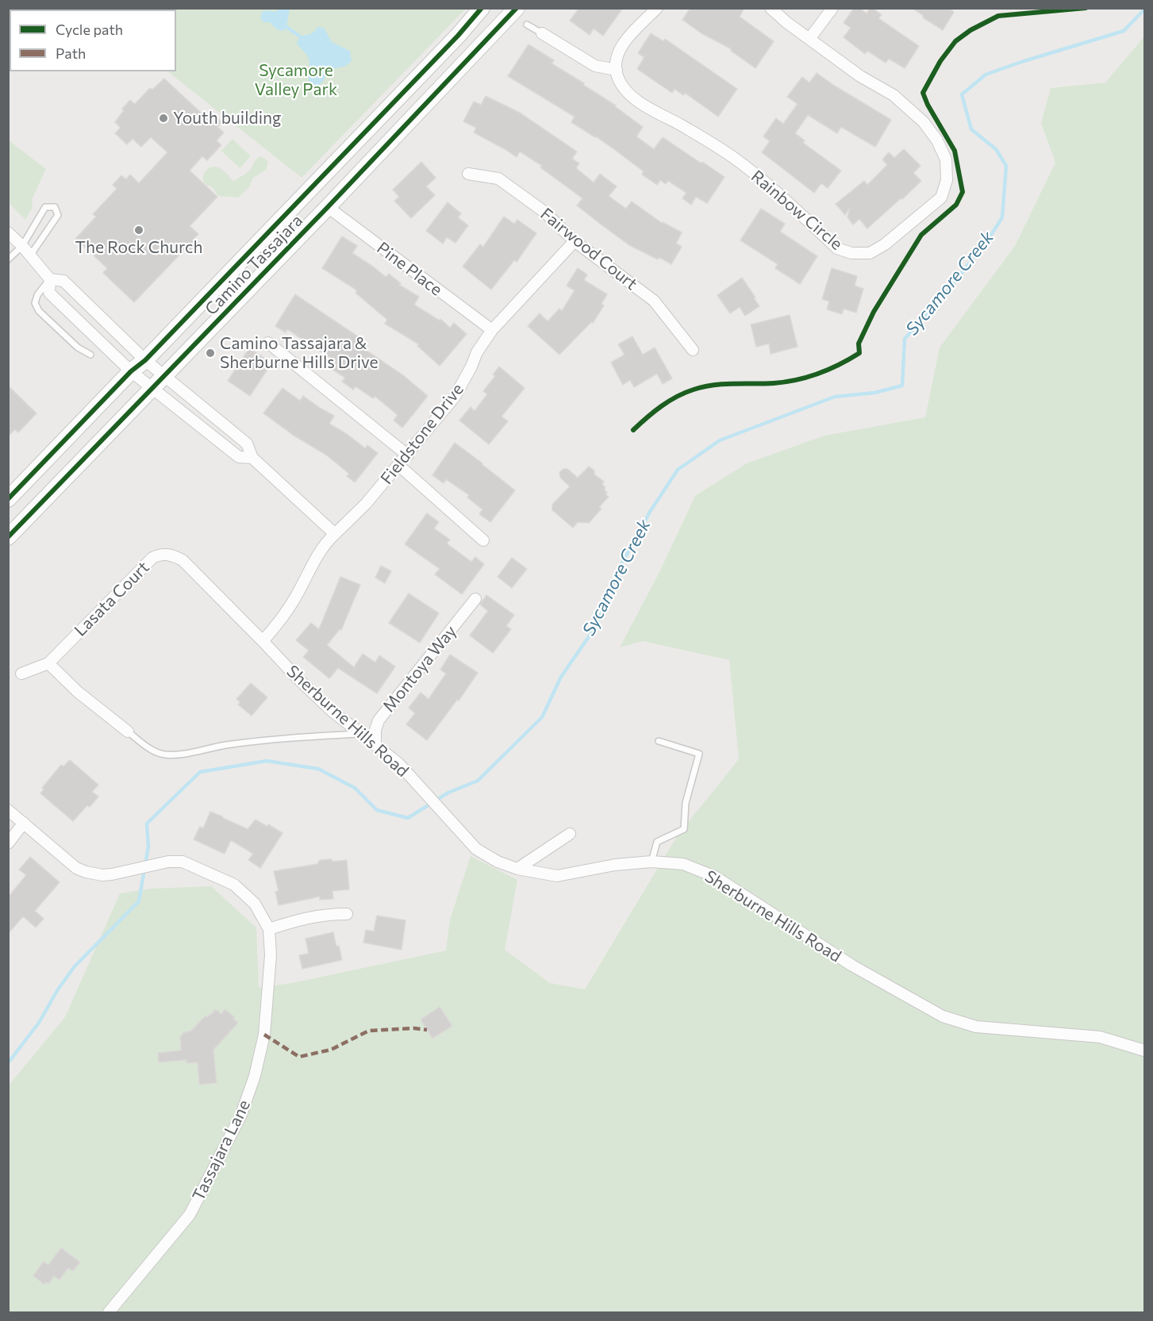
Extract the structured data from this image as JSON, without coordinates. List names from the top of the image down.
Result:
{
  "streets": {
    "main road": ["Camino Tassajara"],
    "street": [
      "Rainbow Circle",
      "Fairwood Court",
      "Pine Place",
      "Fieldstone Drive",
      "Lasata Court",
      "Montoya Way",
      "Sherburne Hills Road",
      "Tassajara Lane"
    ]
  },
  "crossings": [
    ["Fairwood Court", "Fieldstone Drive"],
    ["Camino Tassajara", "Pine Place"],
    ["Pine Place", "Fieldstone Drive"],
    ["Lasata Court", "Sherburne Hills Road"],
    ["Montoya Way", "Sherburne Hills Road"]
  ],
  "water": ["Sycamore Creek"],
  "parks": ["Sycamore Valley Park"],
  "places": ["Youth building", "The Rock Church", "Camino Tassajara & Sherburne Hills Drive"],
  "legend": ["Cycle path", "Path"]
}
